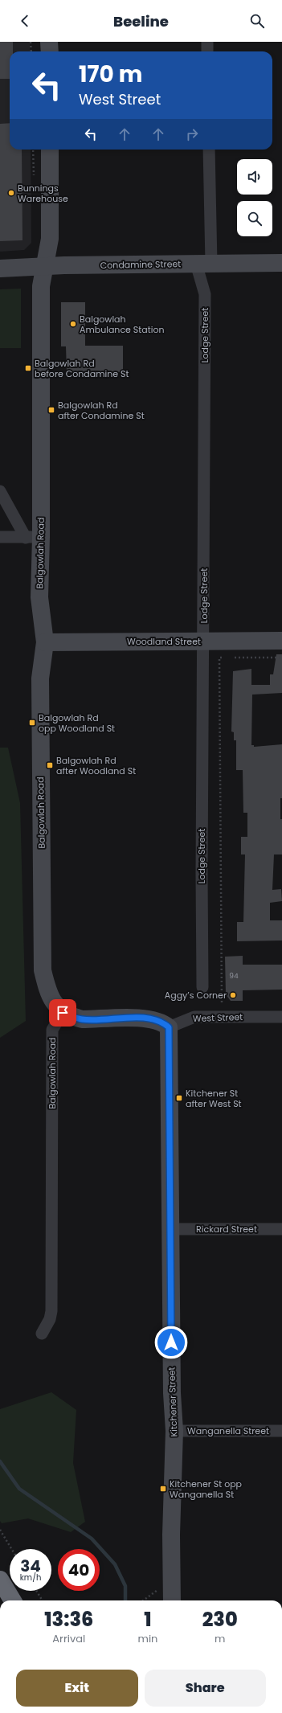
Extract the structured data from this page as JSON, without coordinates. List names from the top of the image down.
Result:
{
  "streets": {
    "street": [
      "Condamine Street",
      "Lodge Street",
      "Balgowlah Road",
      "Woodland Street",
      "West Street",
      "Rickard Street",
      "Kitchener Street",
      "Wanganella Street"
    ]
  },
  "crossings": [
    ["Condamine Street", "Lodge Street"],
    ["Condamine Street", "Balgowlah Road"],
    ["Lodge Street", "Woodland Street"],
    ["Balgowlah Road", "Woodland Street"],
    ["West Street", "Kitchener Street"],
    ["Rickard Street", "Kitchener Street"],
    ["Kitchener Street", "Wanganella Street"]
  ],
  "places": {
    "other": ["Bunnings Warehouse", "Balgowlah Ambulance Station", "Aggy’s Corner"],
    "transit": [
      "Balgowlah Rd before Condamine St",
      "Balgowlah Rd after Condamine St",
      "Balgowlah Rd opp Woodland St",
      "Balgowlah Rd after Woodland St",
      "Kitchener St after West St",
      "Kitchener St opp Wanganella St"
    ]
  },
  "house_numbers": ["94"],
  "page": {
    "header": "Beeline",
    "turn": ["170 m", "West Street"],
    "speed": "34 km/h",
    "limit": "40",
    "eta": [
      "13:36",
      "Arrival",
      "1",
      "min",
      "230",
      "m"
    ],
    "buttons": ["Exit", "Share"]
  }
}
